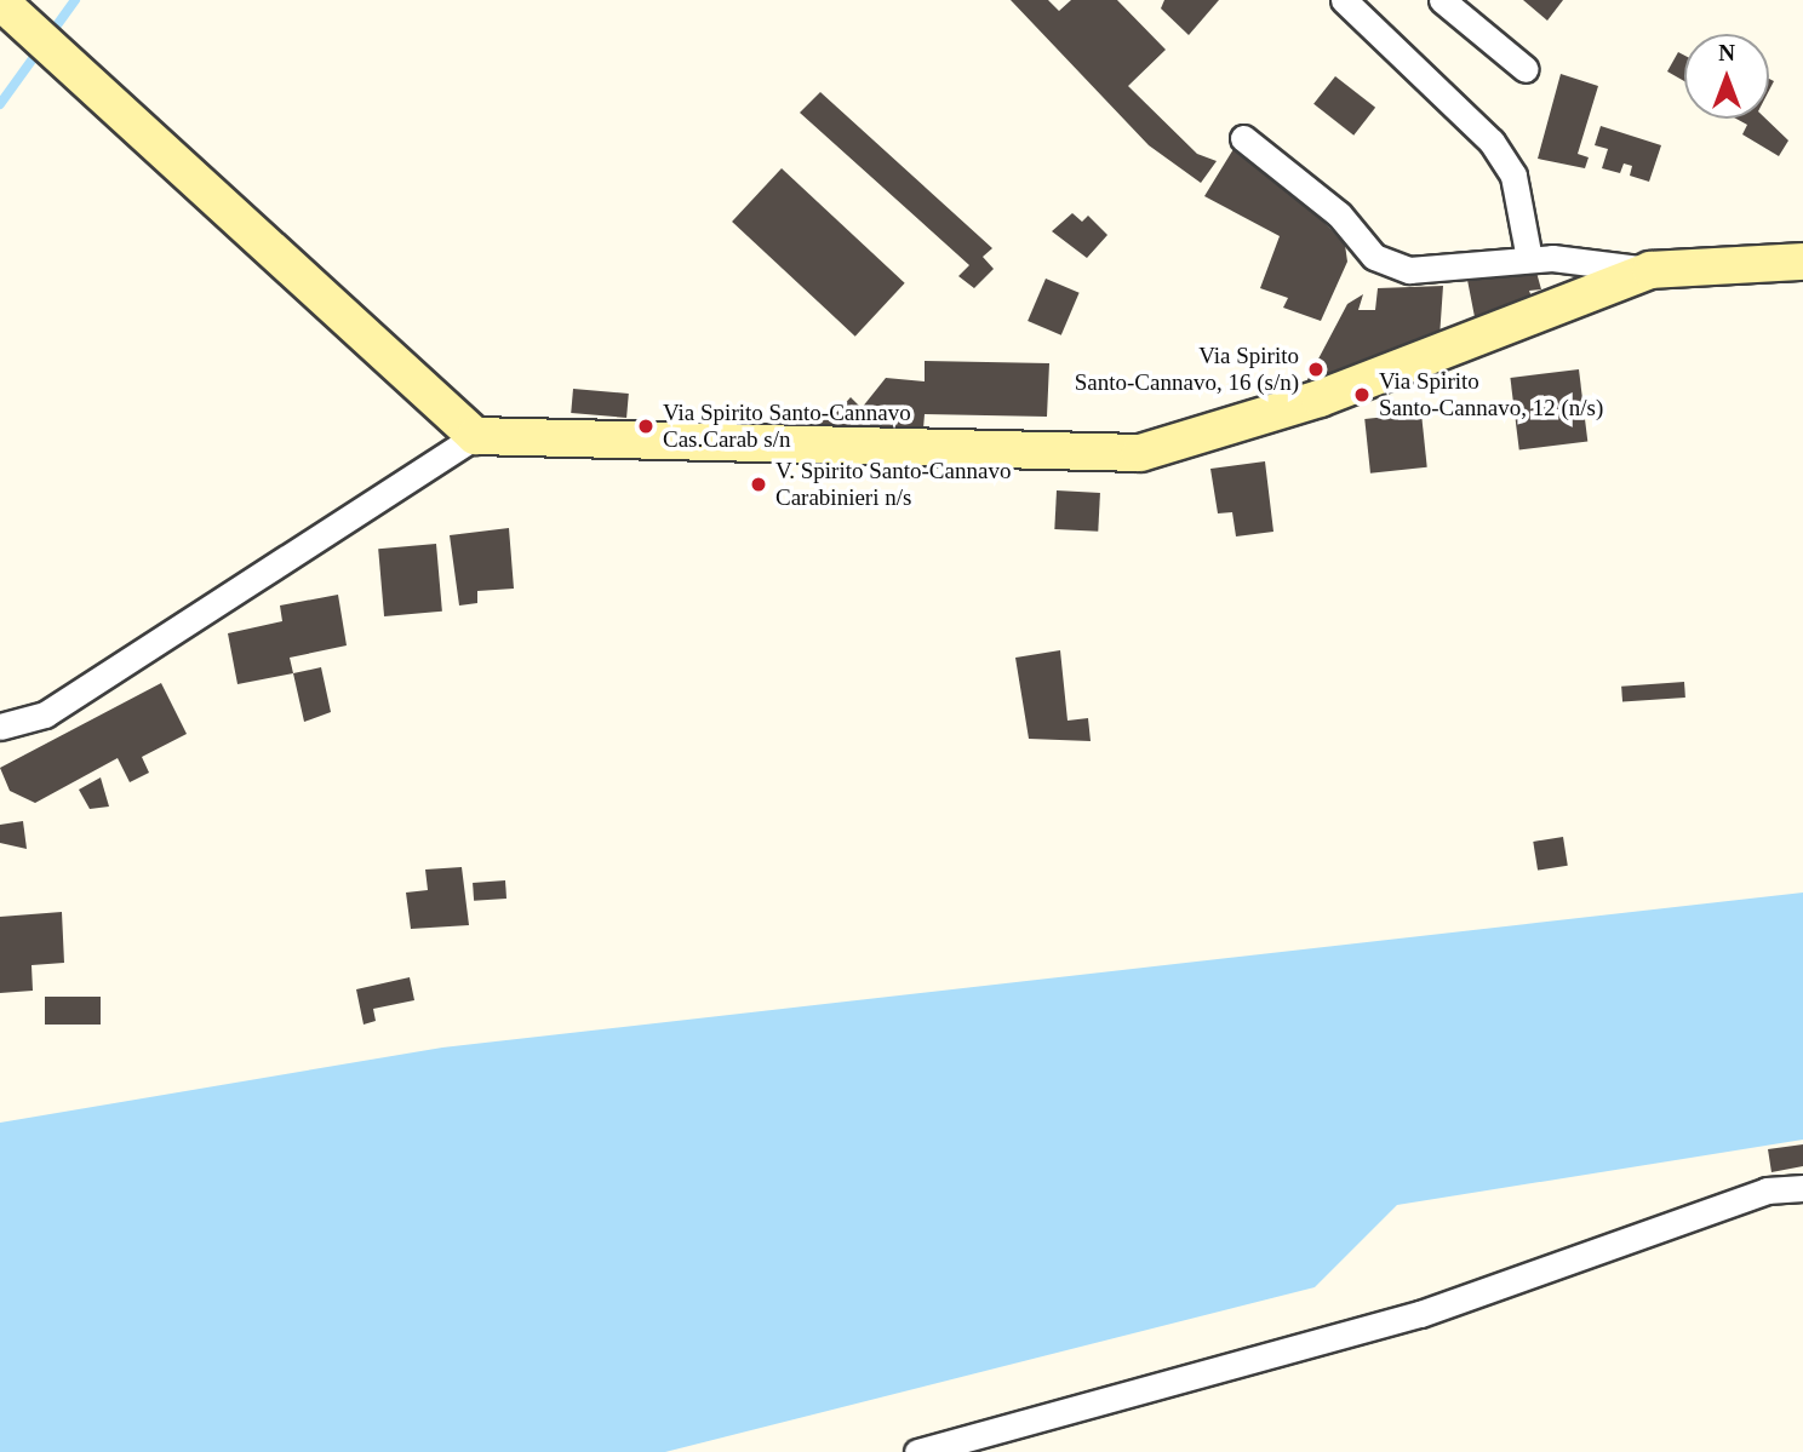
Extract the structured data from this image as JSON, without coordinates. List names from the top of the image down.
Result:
{
  "places": [
    "Via Spirito Santo-Cannavo, 16 (s/n)",
    "Via Spirito Santo-Cannavo, 12 (n/s)",
    "Via Spirito Santo-Cannavo Cas.Carab s/n",
    "V. Spirito Santo-Cannavo Carabinieri n/s"
  ],
  "north": "top"
}
